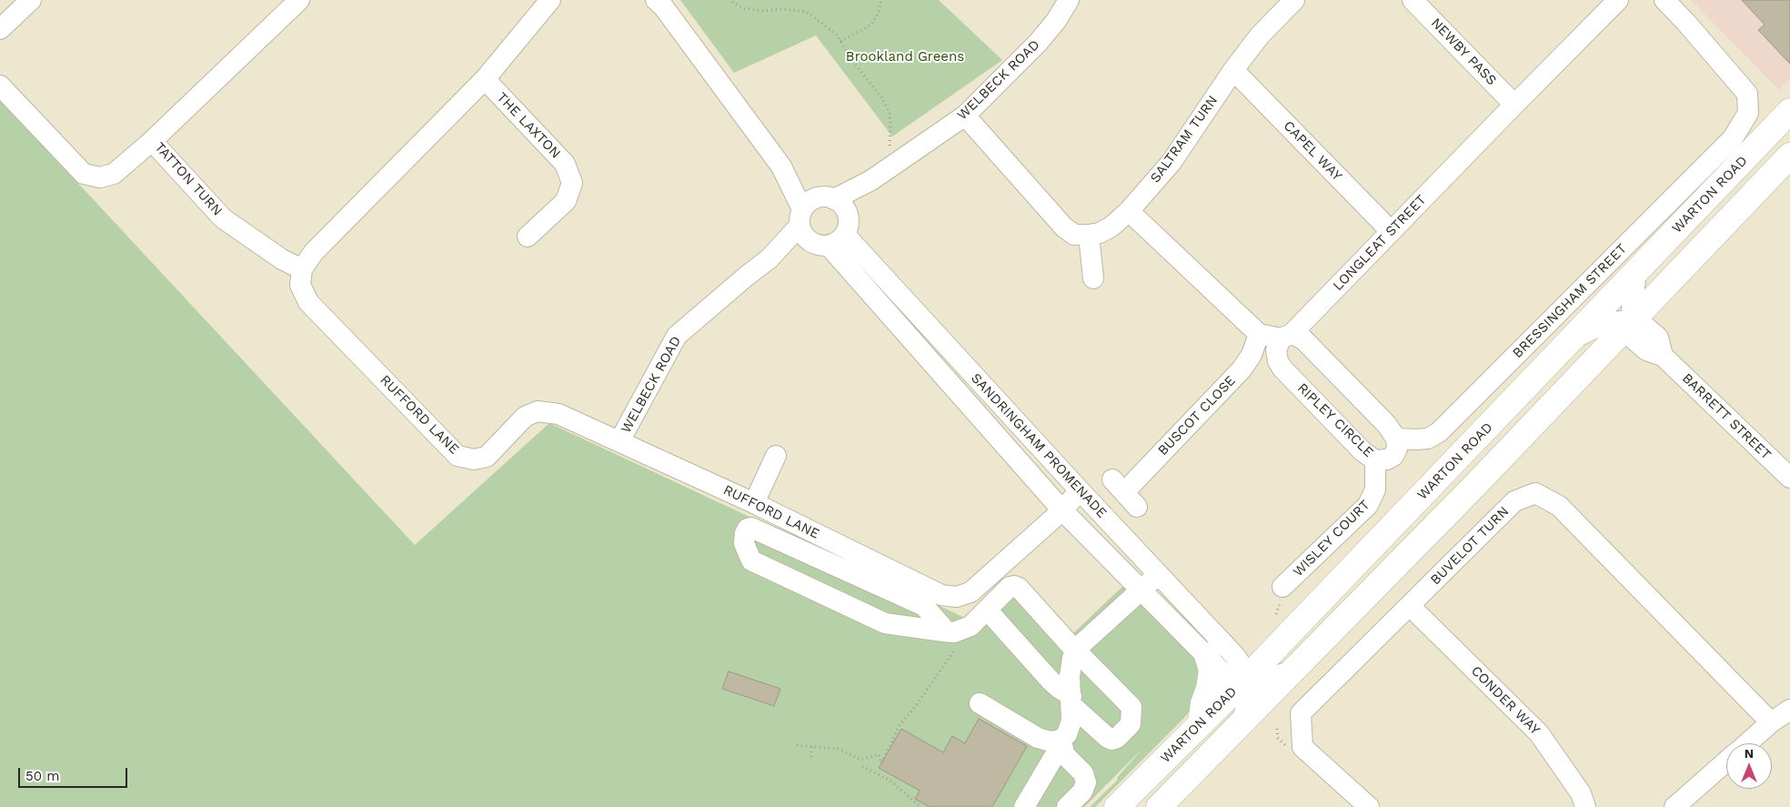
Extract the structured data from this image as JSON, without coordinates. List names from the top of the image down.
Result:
{
  "streets": {
    "main road": ["WARTON ROAD"],
    "street": [
      "NEWBY PASS",
      "WELBECK ROAD",
      "THE LAXTON",
      "SALTRAM TURN",
      "CAPEL WAY",
      "TATTON TURN",
      "LONGLEAT STREET",
      "BRESSINGHAM STREET",
      "RUFFORD LANE",
      "BUSCOT CLOSE",
      "BARRETT STREET",
      "RIPLEY CIRCLE",
      "SANDRINGHAM PROMENADE",
      "WISLEY COURT",
      "BUVELOT TURN",
      "CONDER WAY"
    ]
  },
  "crossings": [
    ["NEWBY PASS", "LONGLEAT STREET"],
    ["WELBECK ROAD", "RUFFORD LANE"],
    ["SALTRAM TURN", "CAPEL WAY"],
    ["CAPEL WAY", "LONGLEAT STREET"],
    ["TATTON TURN", "RUFFORD LANE"],
    ["WARTON ROAD", "BARRETT STREET"],
    ["WARTON ROAD", "SANDRINGHAM PROMENADE"],
    ["LONGLEAT STREET", "RIPLEY CIRCLE"],
    ["BRESSINGHAM STREET", "RIPLEY CIRCLE"],
    ["RUFFORD LANE", "SANDRINGHAM PROMENADE"],
    ["RIPLEY CIRCLE", "WISLEY COURT"],
    ["BUVELOT TURN", "CONDER WAY"]
  ],
  "parks": ["Brookland Greens"],
  "scale_bar": "50 m",
  "north": "top"
}
